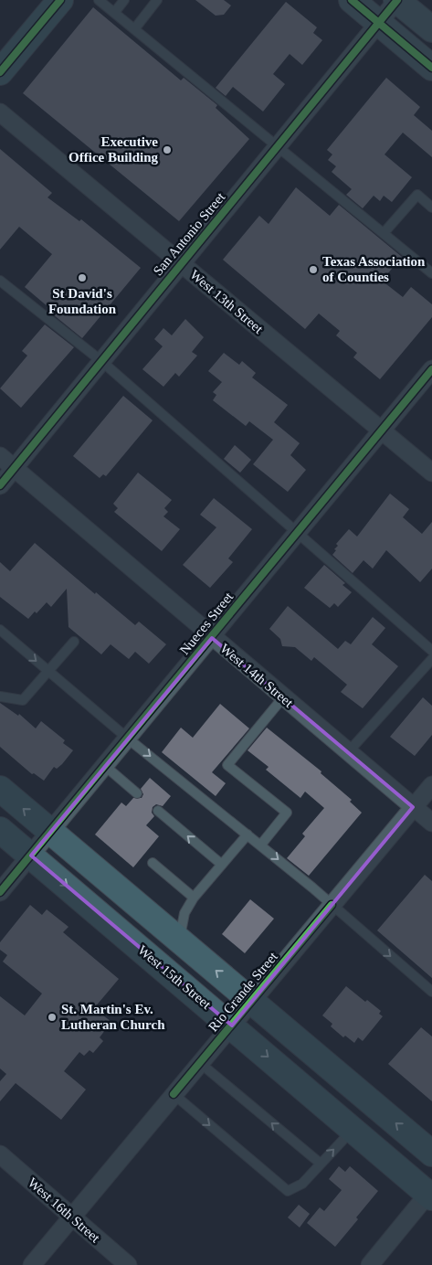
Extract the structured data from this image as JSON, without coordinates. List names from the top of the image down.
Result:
{
  "streets": {
    "main road": ["West 15th Street"],
    "street": [
      "San Antonio Street",
      "West 13th Street",
      "Nueces Street",
      "West 14th Street",
      "Rio Grande Street",
      "West 16th Street"
    ]
  },
  "crossings": [
    ["San Antonio Street", "West 13th Street"],
    ["San Antonio Street", "West 14th Street"],
    ["West 13th Street", "Nueces Street"],
    ["Nueces Street", "West 14th Street"],
    ["Nueces Street", "West 15th Street"],
    ["West 14th Street", "Rio Grande Street"],
    ["West 15th Street", "Rio Grande Street"],
    ["Rio Grande Street", "West 16th Street"]
  ],
  "places": [
    "Executive Office Building",
    "Texas Association of Counties",
    "St David's Foundation",
    "St. Martin's Ev. Lutheran Church"
  ]
}
